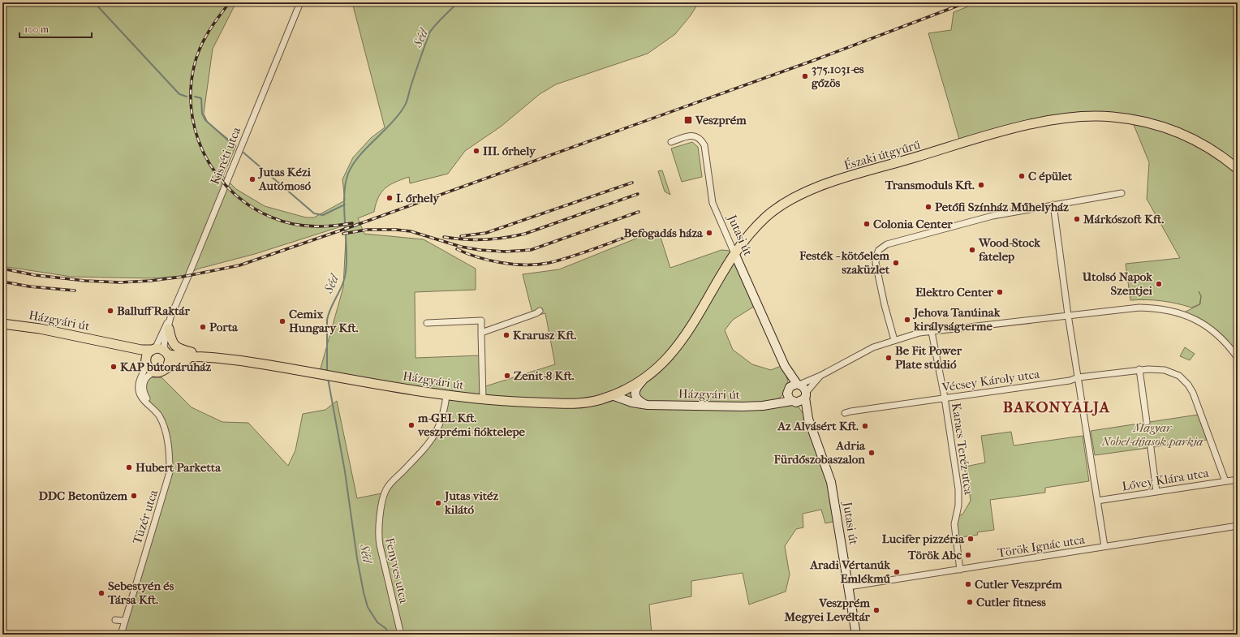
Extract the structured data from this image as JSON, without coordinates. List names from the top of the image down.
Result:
{
  "streets": {
    "main road": ["Északi útgyűrű", "Házgyári út"],
    "street": [
      "Kisréti utca",
      "Jutasi út",
      "Vécsey Károly utca",
      "Karacs Teréz utca",
      "Lővey Klára utca",
      "Tüzér utca",
      "Török Ignác utca",
      "Fenyves utca"
    ]
  },
  "crossings": [
    ["Északi útgyűrű", "Jutasi út"],
    ["Északi útgyűrű", "Házgyári út"],
    ["Kisréti utca", "Házgyári út"],
    ["Kisréti utca", "Tüzér utca"],
    ["Jutasi út", "Házgyári út"],
    ["Jutasi út", "Török Ignác utca"],
    ["Házgyári út", "Tüzér utca"],
    ["Házgyári út", "Fenyves utca"],
    ["Vécsey Károly utca", "Karacs Teréz utca"],
    ["Vécsey Károly utca", "Lővey Klára utca"],
    ["Karacs Teréz utca", "Török Ignác utca"]
  ],
  "districts": ["BAKONYALJA"],
  "water": ["Séd"],
  "parks": ["Magyar Nobel-díjasok parkja"],
  "places": {
    "other": [
      "375.1031-es gőzös",
      "III. őrhely",
      "C épület",
      "Jutas Kézi Autómosó",
      "Transmoduls Kft.",
      "I. őrhely",
      "Petőfi Színház Műhelyház",
      "Márkószoft Kft.",
      "Colonia Center",
      "Befogadás háza",
      "Wood-Stock fatelep",
      "Festék - kötőelem szaküzlet",
      "Utolsó Napok Szentjei",
      "Elektro Center",
      "Balluff Raktár",
      "Jehova Tanúinak királyságterme",
      "Cemix Hungary Kft.",
      "Porta",
      "Krarusz Kft.",
      "Be Fit Power Plate stúdió",
      "KAP bútoráruház",
      "Zenit-8 Kft.",
      "m-GEL Kft. veszprémi fióktelepe",
      "Az Alvásért Kft.",
      "Adria Fürdőszobaszalon",
      "Hubert Parketta",
      "DDC Betonüzem",
      "Jutas vitéz kilátó",
      "Lucifer pizzéria",
      "Török Abc",
      "Aradi Vértanúk Emlékmű",
      "Cutler Veszprém",
      "Sebestyén és Társa Kft.",
      "Cutler fitness",
      "Veszprém Megyei Levéltár"
    ],
    "transit": ["Veszprém"]
  },
  "scale_bar": "100 m"
}
